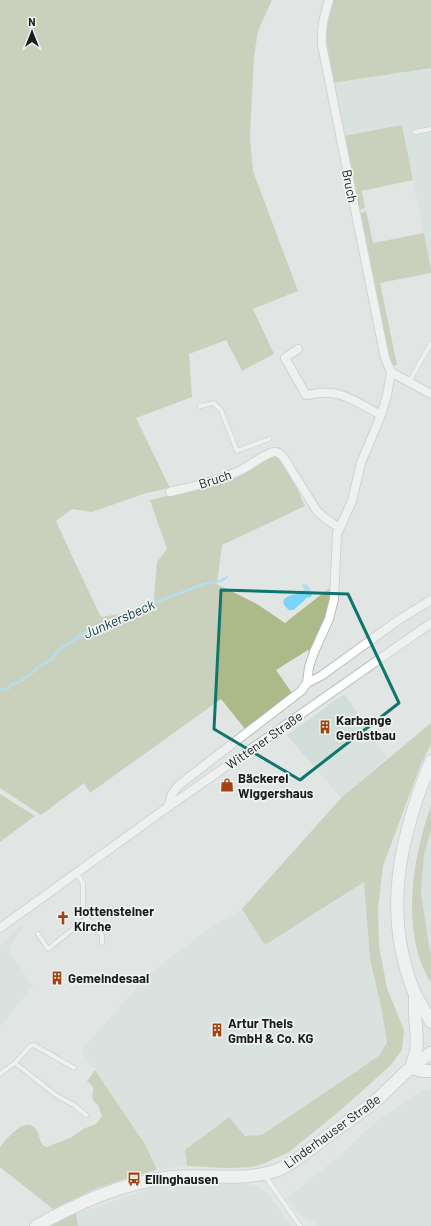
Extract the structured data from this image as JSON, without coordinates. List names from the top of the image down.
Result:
{
  "streets": {
    "main road": ["Linderhauser Straße"],
    "street": ["Bruch", "Wittener Straße"]
  },
  "water": ["Junkersbeck"],
  "places": {
    "building": ["Karbange Gerüstbau", "Gemeindesaal", "Artur Theis GmbH & Co. KG"],
    "shop": ["Bäckerei Wiggershaus"],
    "church": ["Hottensteiner Kirche"],
    "bus stop": ["Ellinghausen"]
  },
  "north": "top"
}
